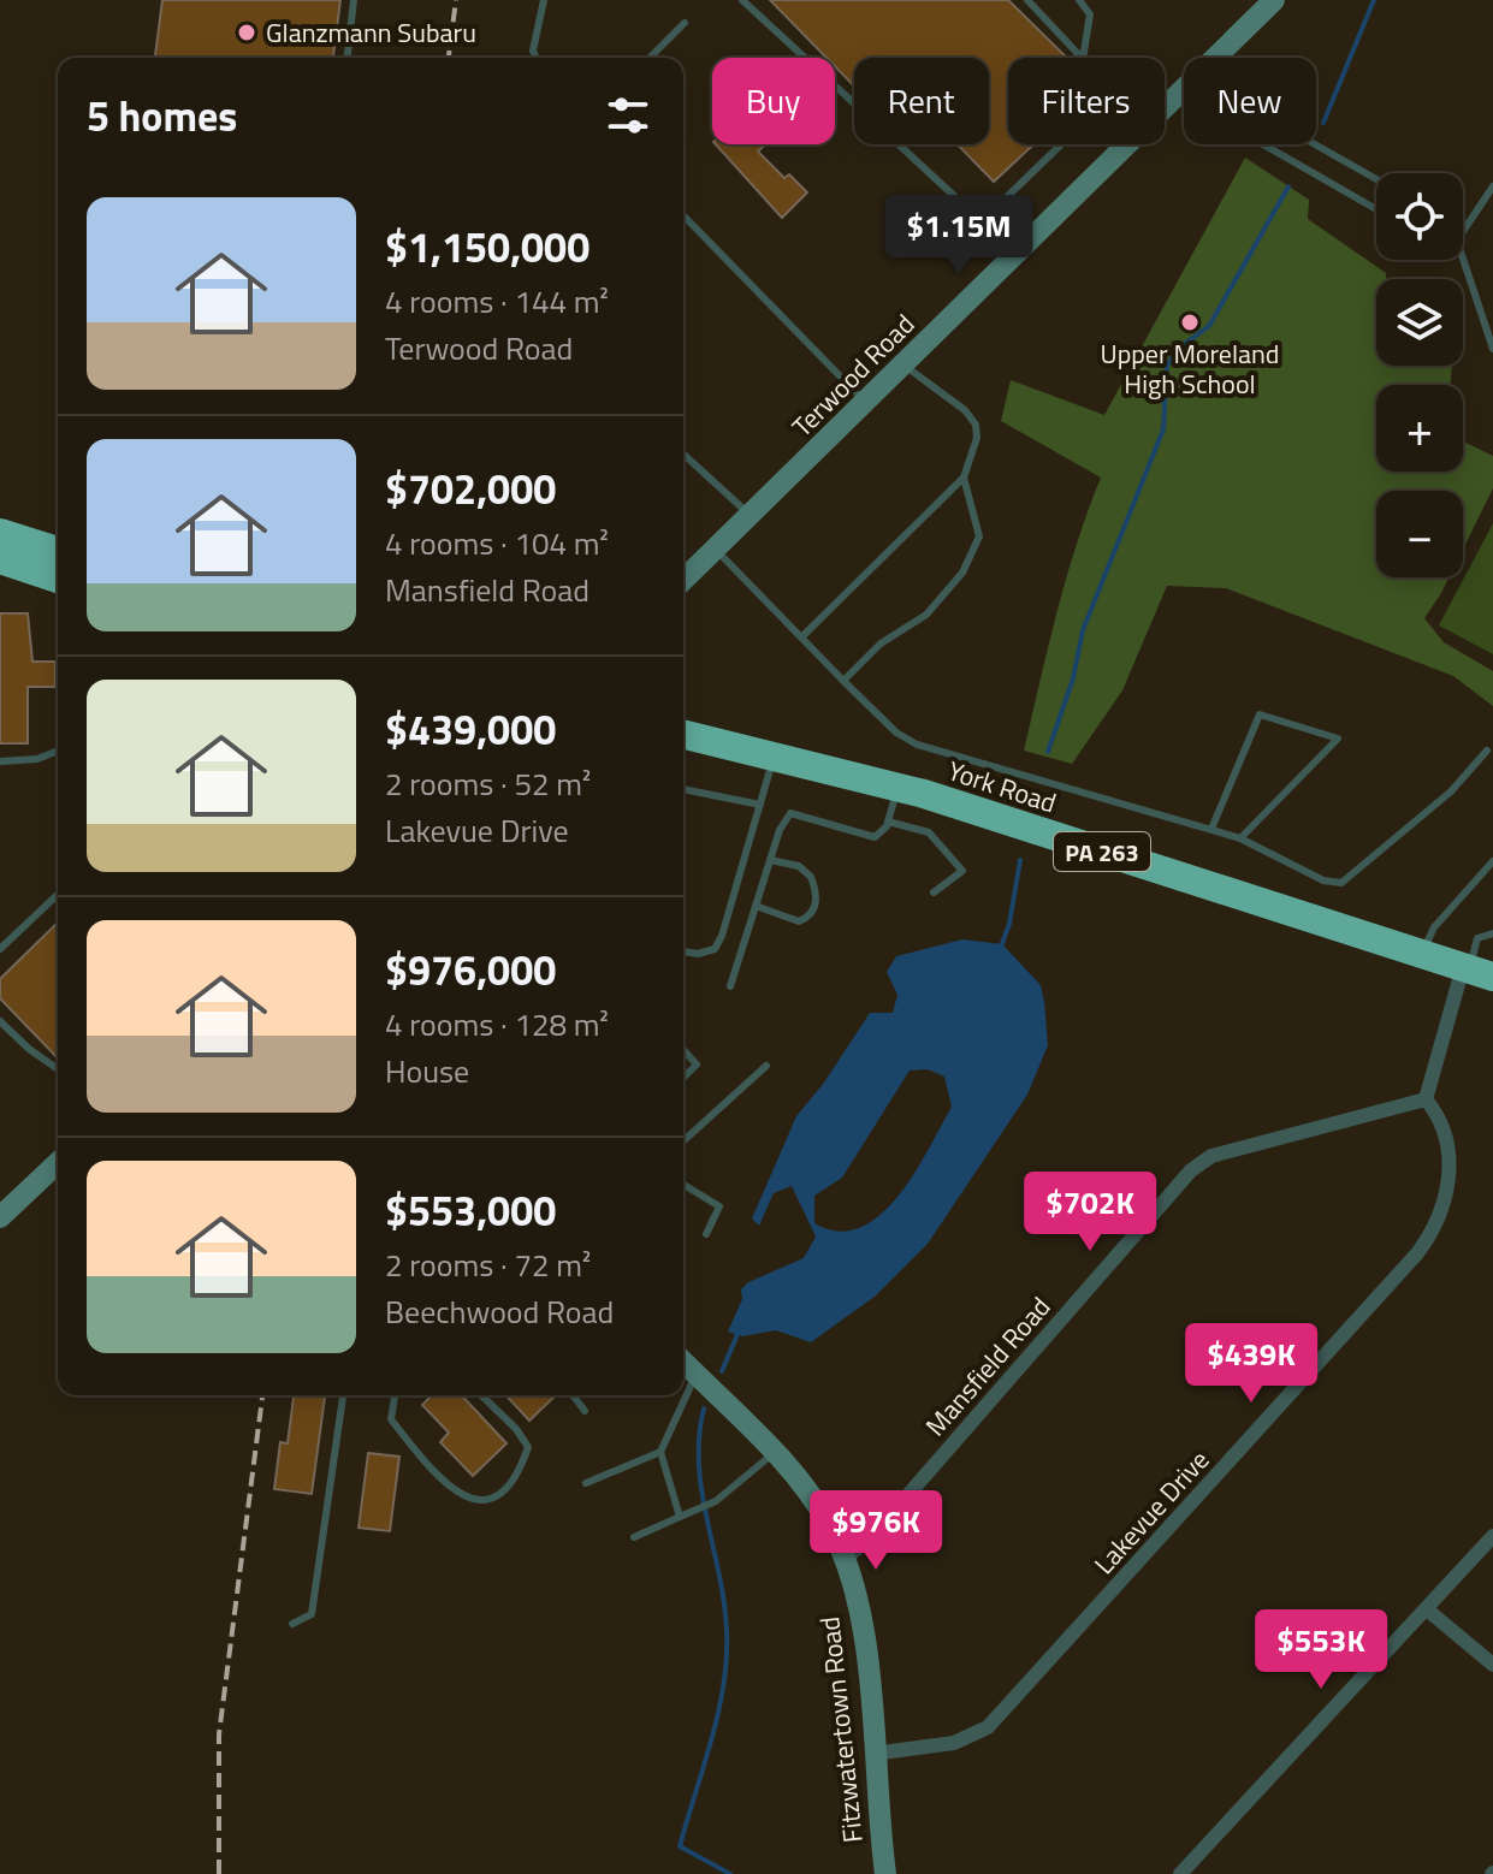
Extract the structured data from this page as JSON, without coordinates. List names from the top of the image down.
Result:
{
  "streets": {
    "highway": ["York Road", "PA 263"],
    "street": [
      "Terwood Road",
      "Mansfield Road",
      "Lakevue Drive",
      "Fitzwatertown Road"
    ]
  },
  "crossings": [
    ["Mansfield Road", "Lakevue Drive"],
    ["Mansfield Road", "Fitzwatertown Road"],
    ["Lakevue Drive", "Fitzwatertown Road"]
  ],
  "places": ["Glanzmann Subaru", "Upper Moreland High School"],
  "page": {
    "chip": [
      "Buy",
      "Rent",
      "Filters",
      "New"
    ],
    "heading": "5 homes",
    "map_buttons": ["+", "−"],
    "list": [
      {
        "name": "$1,150,000",
        "note": "4 rooms · 144 m² · Terwood Road"
      },
      {
        "name": "$702,000",
        "note": "4 rooms · 104 m² · Mansfield Road"
      },
      {
        "name": "$439,000",
        "note": "2 rooms · 52 m² · Lakevue Drive"
      },
      {
        "name": "$976,000",
        "note": "4 rooms · 128 m² · House"
      },
      {
        "name": "$553,000",
        "note": "2 rooms · 72 m² · Beechwood Road"
      }
    ],
    "price": [
      "$1.15M",
      "$702K",
      "$439K",
      "$976K",
      "$553K"
    ]
  }
}
